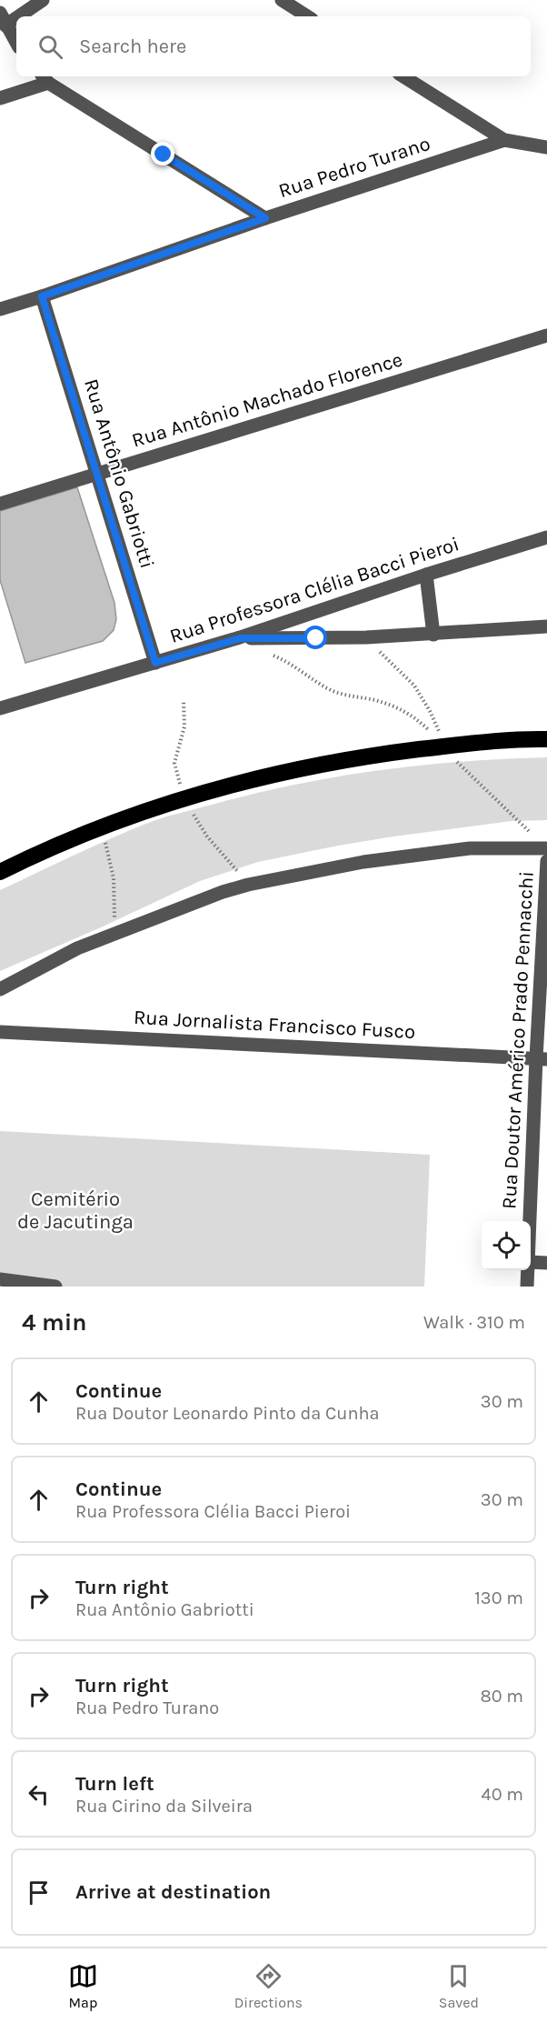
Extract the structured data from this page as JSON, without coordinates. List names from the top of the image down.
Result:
{
  "streets": {
    "street": [
      "Rua Pedro Turano",
      "Rua Antônio Machado Florence",
      "Rua Antônio Gabriotti",
      "Rua Professora Clélia Bacci Pieroi",
      "Rua Jornalista Francisco Fusco",
      "Rua Doutor Américo Prado Pennacchi"
    ]
  },
  "crossings": [
    ["Rua Pedro Turano", "Rua Antônio Gabriotti"],
    ["Rua Antônio Machado Florence", "Rua Antônio Gabriotti"],
    ["Rua Antônio Gabriotti", "Rua Professora Clélia Bacci Pieroi"],
    ["Rua Jornalista Francisco Fusco", "Rua Doutor Américo Prado Pennacchi"]
  ],
  "parks": ["Cemitério de Jacutinga"],
  "page": {
    "search": "Search here",
    "heading": ["4 min", "Walk · 310 m"],
    "list": [
      ["Continue", "Rua Doutor Leonardo Pinto da Cunha", "30 m"],
      ["Continue", "Rua Professora Clélia Bacci Pieroi", "30 m"],
      ["Turn right", "Rua Antônio Gabriotti", "130 m"],
      ["Turn right", "Rua Pedro Turano", "80 m"],
      ["Turn left", "Rua Cirino da Silveira", "40 m"],
      "Arrive at destination"
    ],
    "nav": ["Map", "Directions", "Saved"]
  }
}
